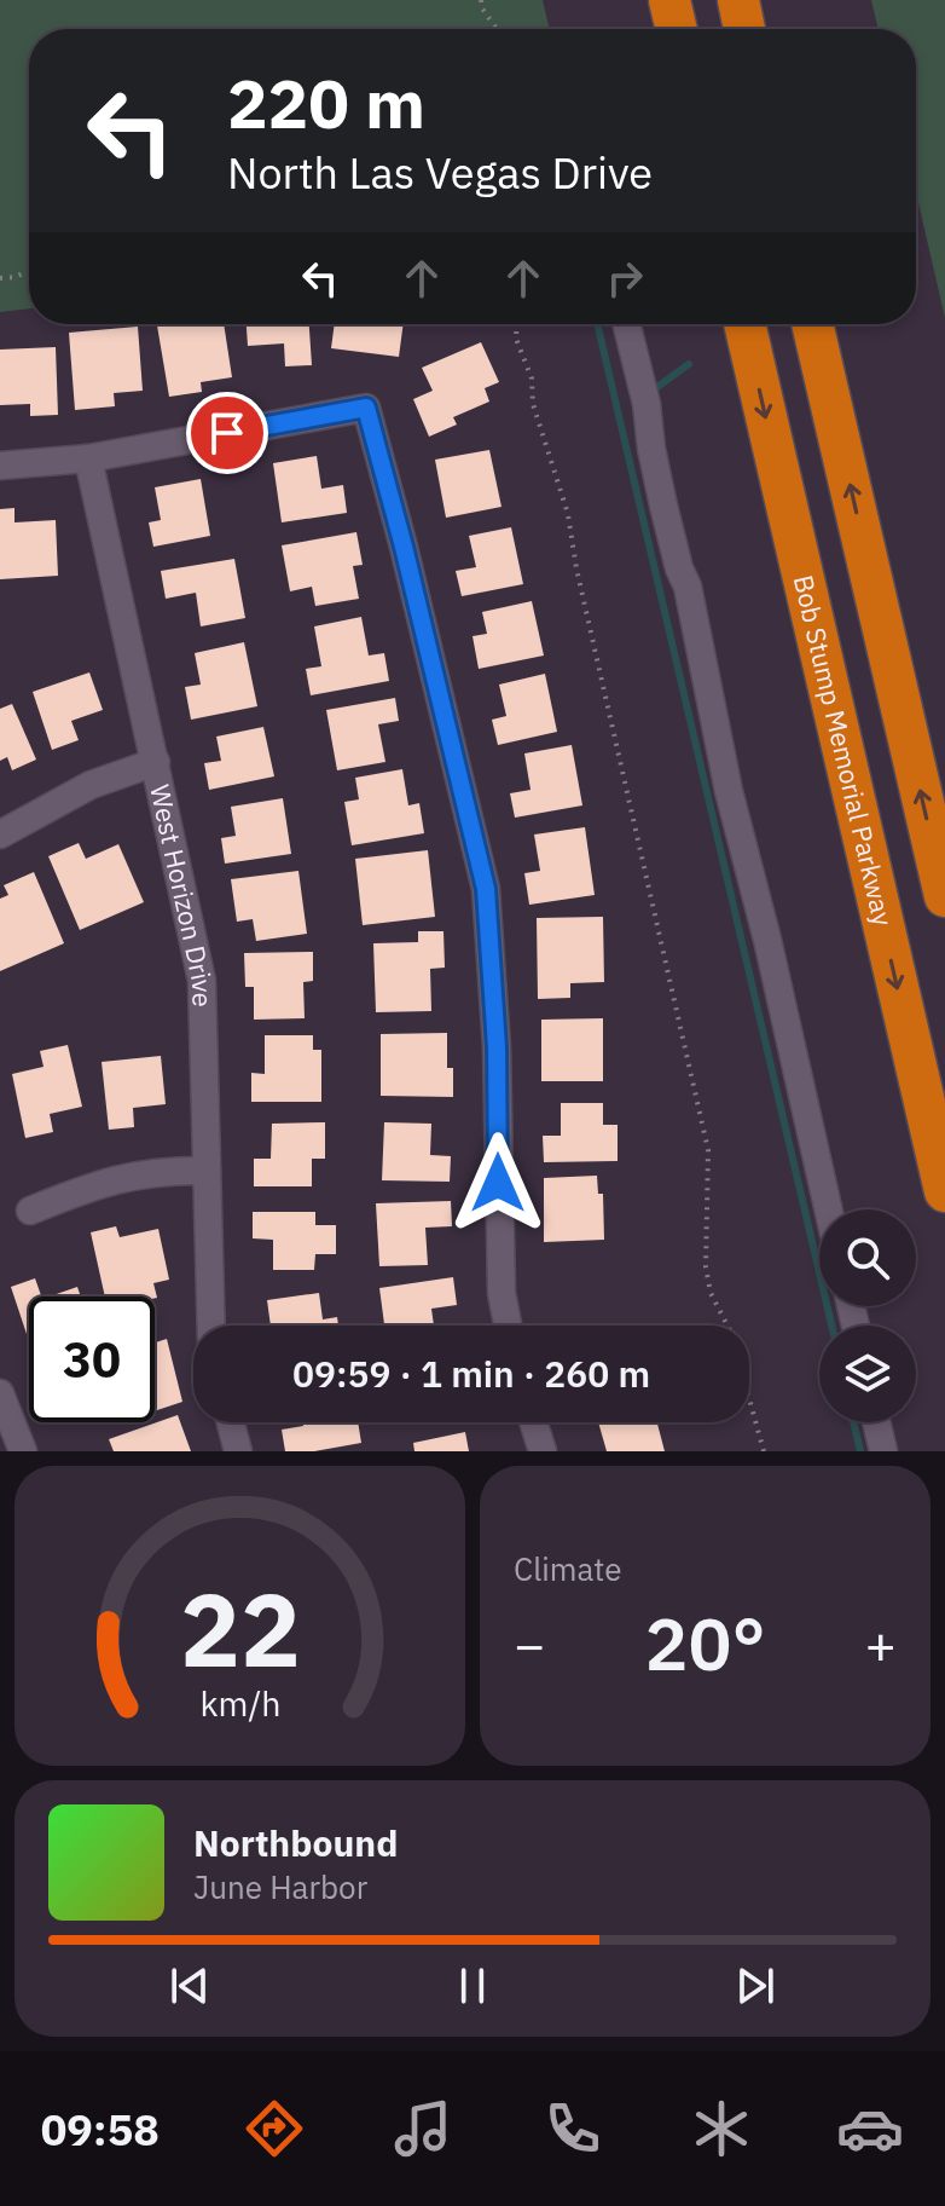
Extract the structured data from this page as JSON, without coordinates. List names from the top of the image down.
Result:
{
  "streets": {
    "highway": ["Bob Stump Memorial Parkway"],
    "street": ["West Horizon Drive"]
  },
  "page": {
    "turn": ["220 m", "North Las Vegas Drive"],
    "limit": "30",
    "trip": "09:59 · 1 min · 260 m",
    "tile": "Climate",
    "heat": ["−", "20°", "+"],
    "song": ["Northbound", "June Harbor"],
    "tabs": "09:58",
    "gauge": ["22", "km/h"]
  }
}
